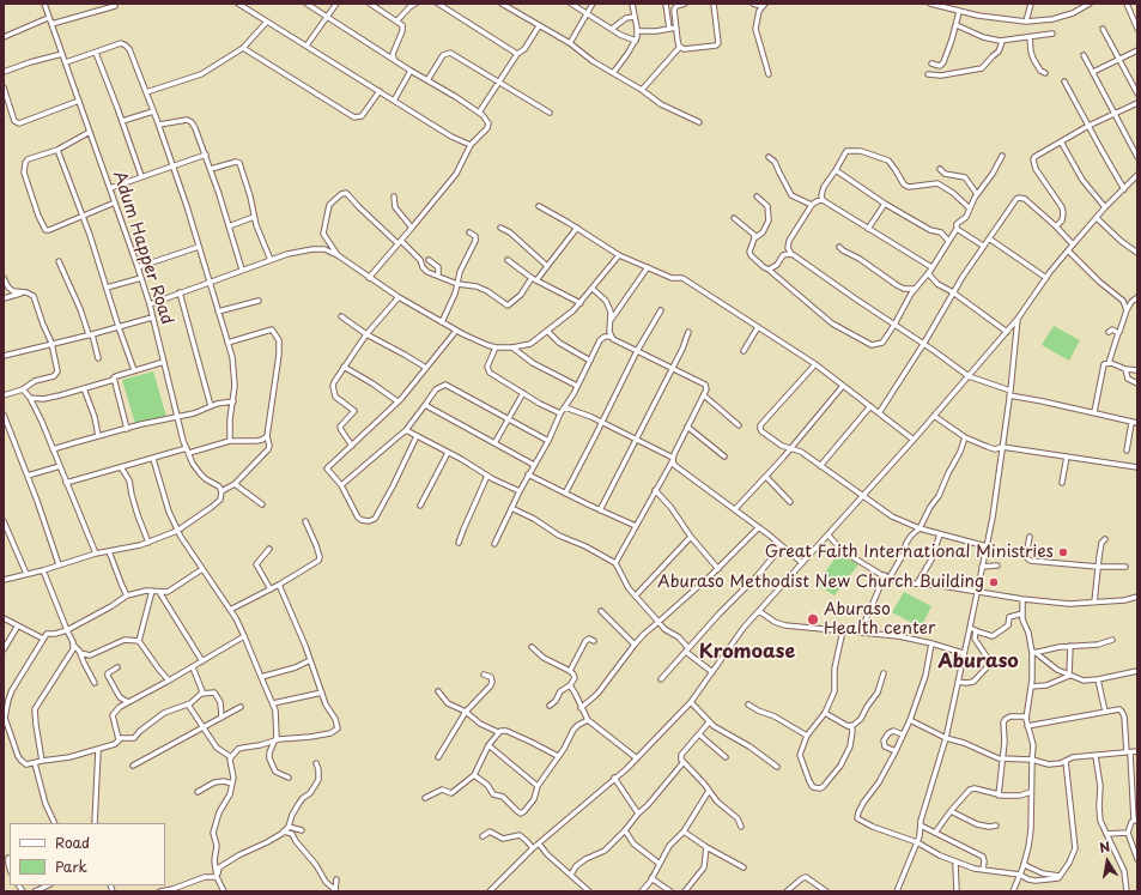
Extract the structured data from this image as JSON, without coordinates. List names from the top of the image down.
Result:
{
  "streets": {
    "street": ["Adum Happer Road"]
  },
  "districts": ["Kromoase", "Aburaso"],
  "places": ["Great Faith International Ministries", "Aburaso Methodist New Church Building", "Aburaso Health center"],
  "legend": ["Road", "Park"],
  "north": "top"
}
